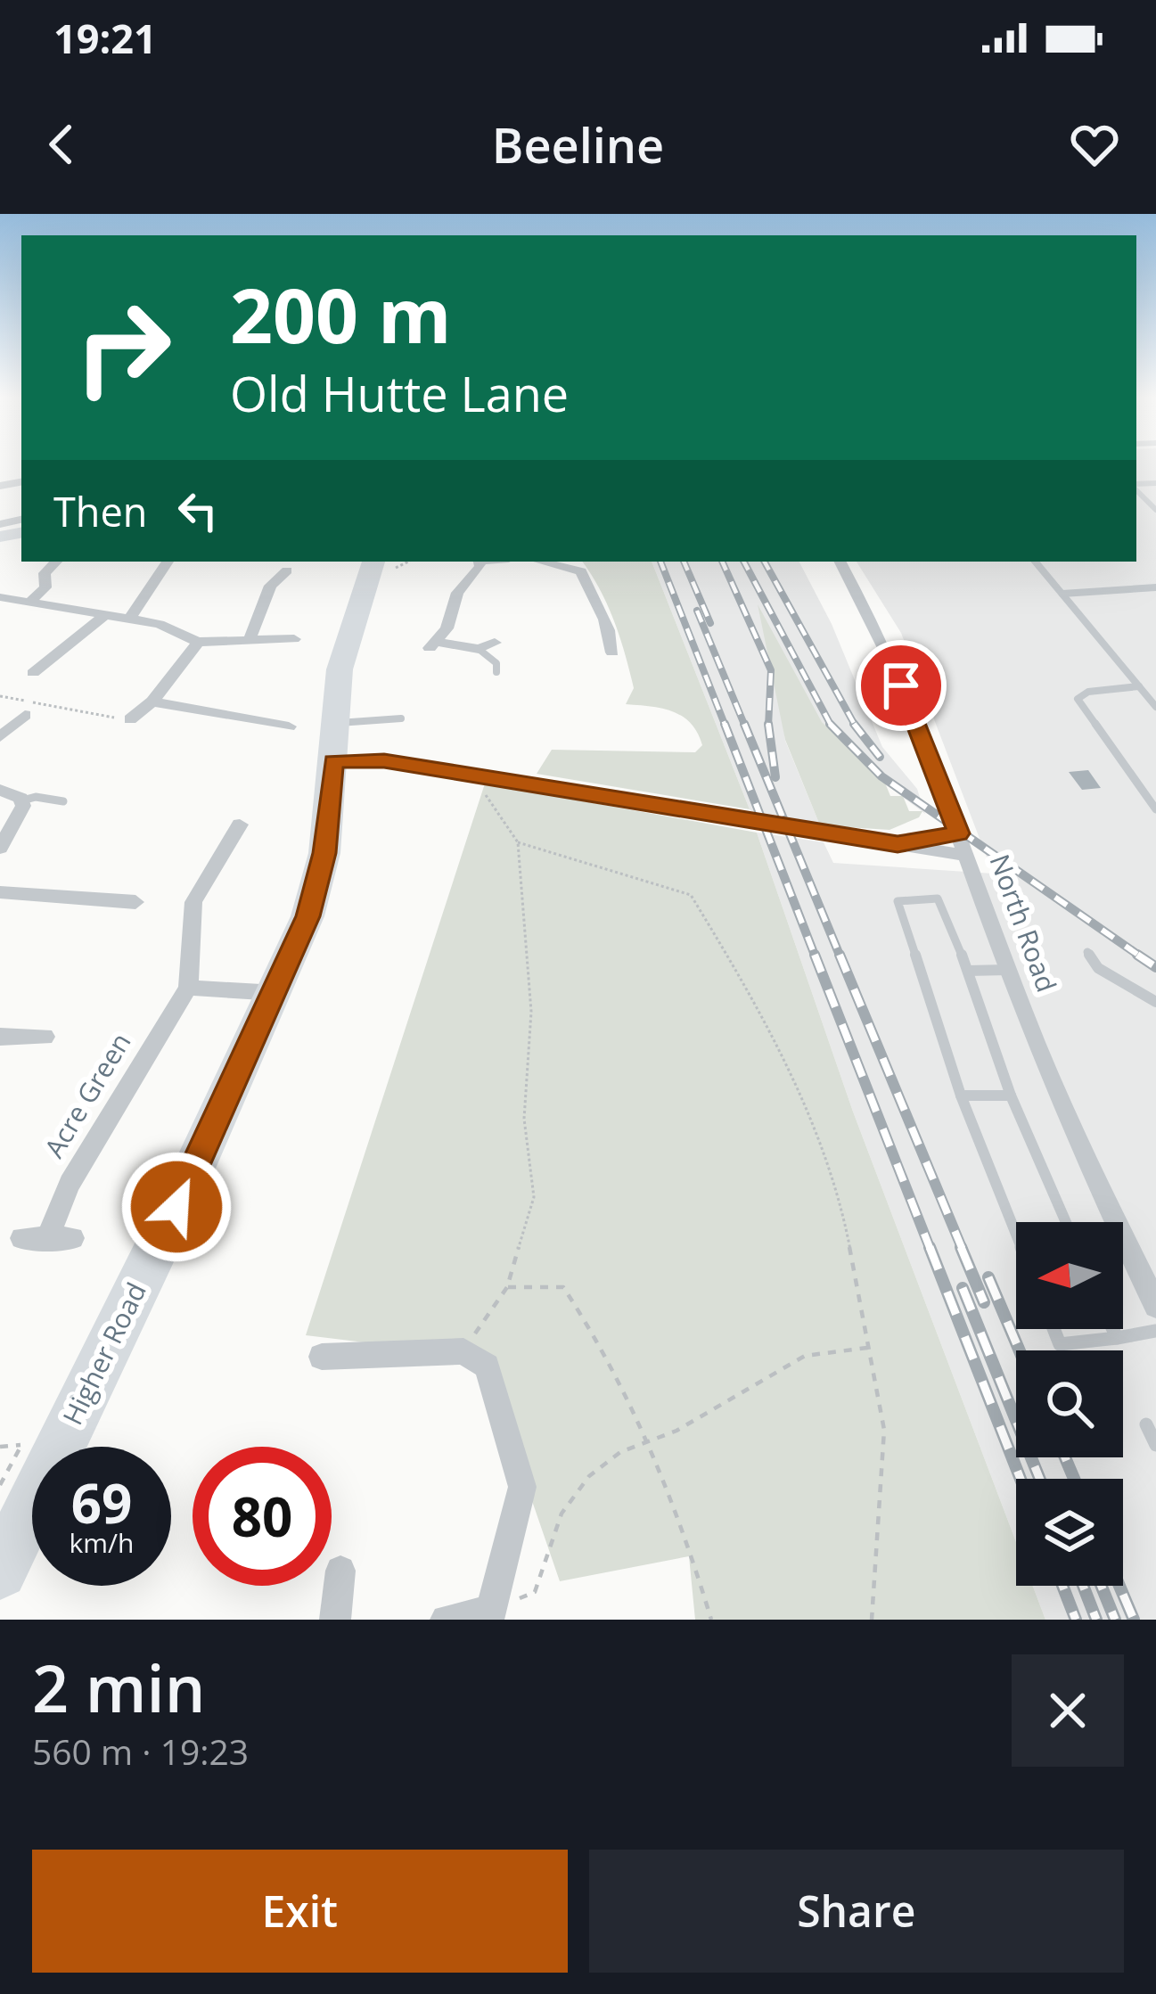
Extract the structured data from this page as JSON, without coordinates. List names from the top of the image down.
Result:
{
  "streets": {
    "highway": ["Higher Road"],
    "street": ["North Road", "Acre Green"]
  },
  "north": "left",
  "page": {
    "status": "19:21",
    "header": "Beeline",
    "turn": ["200 m", "Old Hutte Lane"],
    "then": "Then",
    "speed": "69 km/h",
    "limit": "80",
    "heading": ["2 min", "560 m · 19:23"],
    "buttons": ["Exit", "Share"]
  }
}
